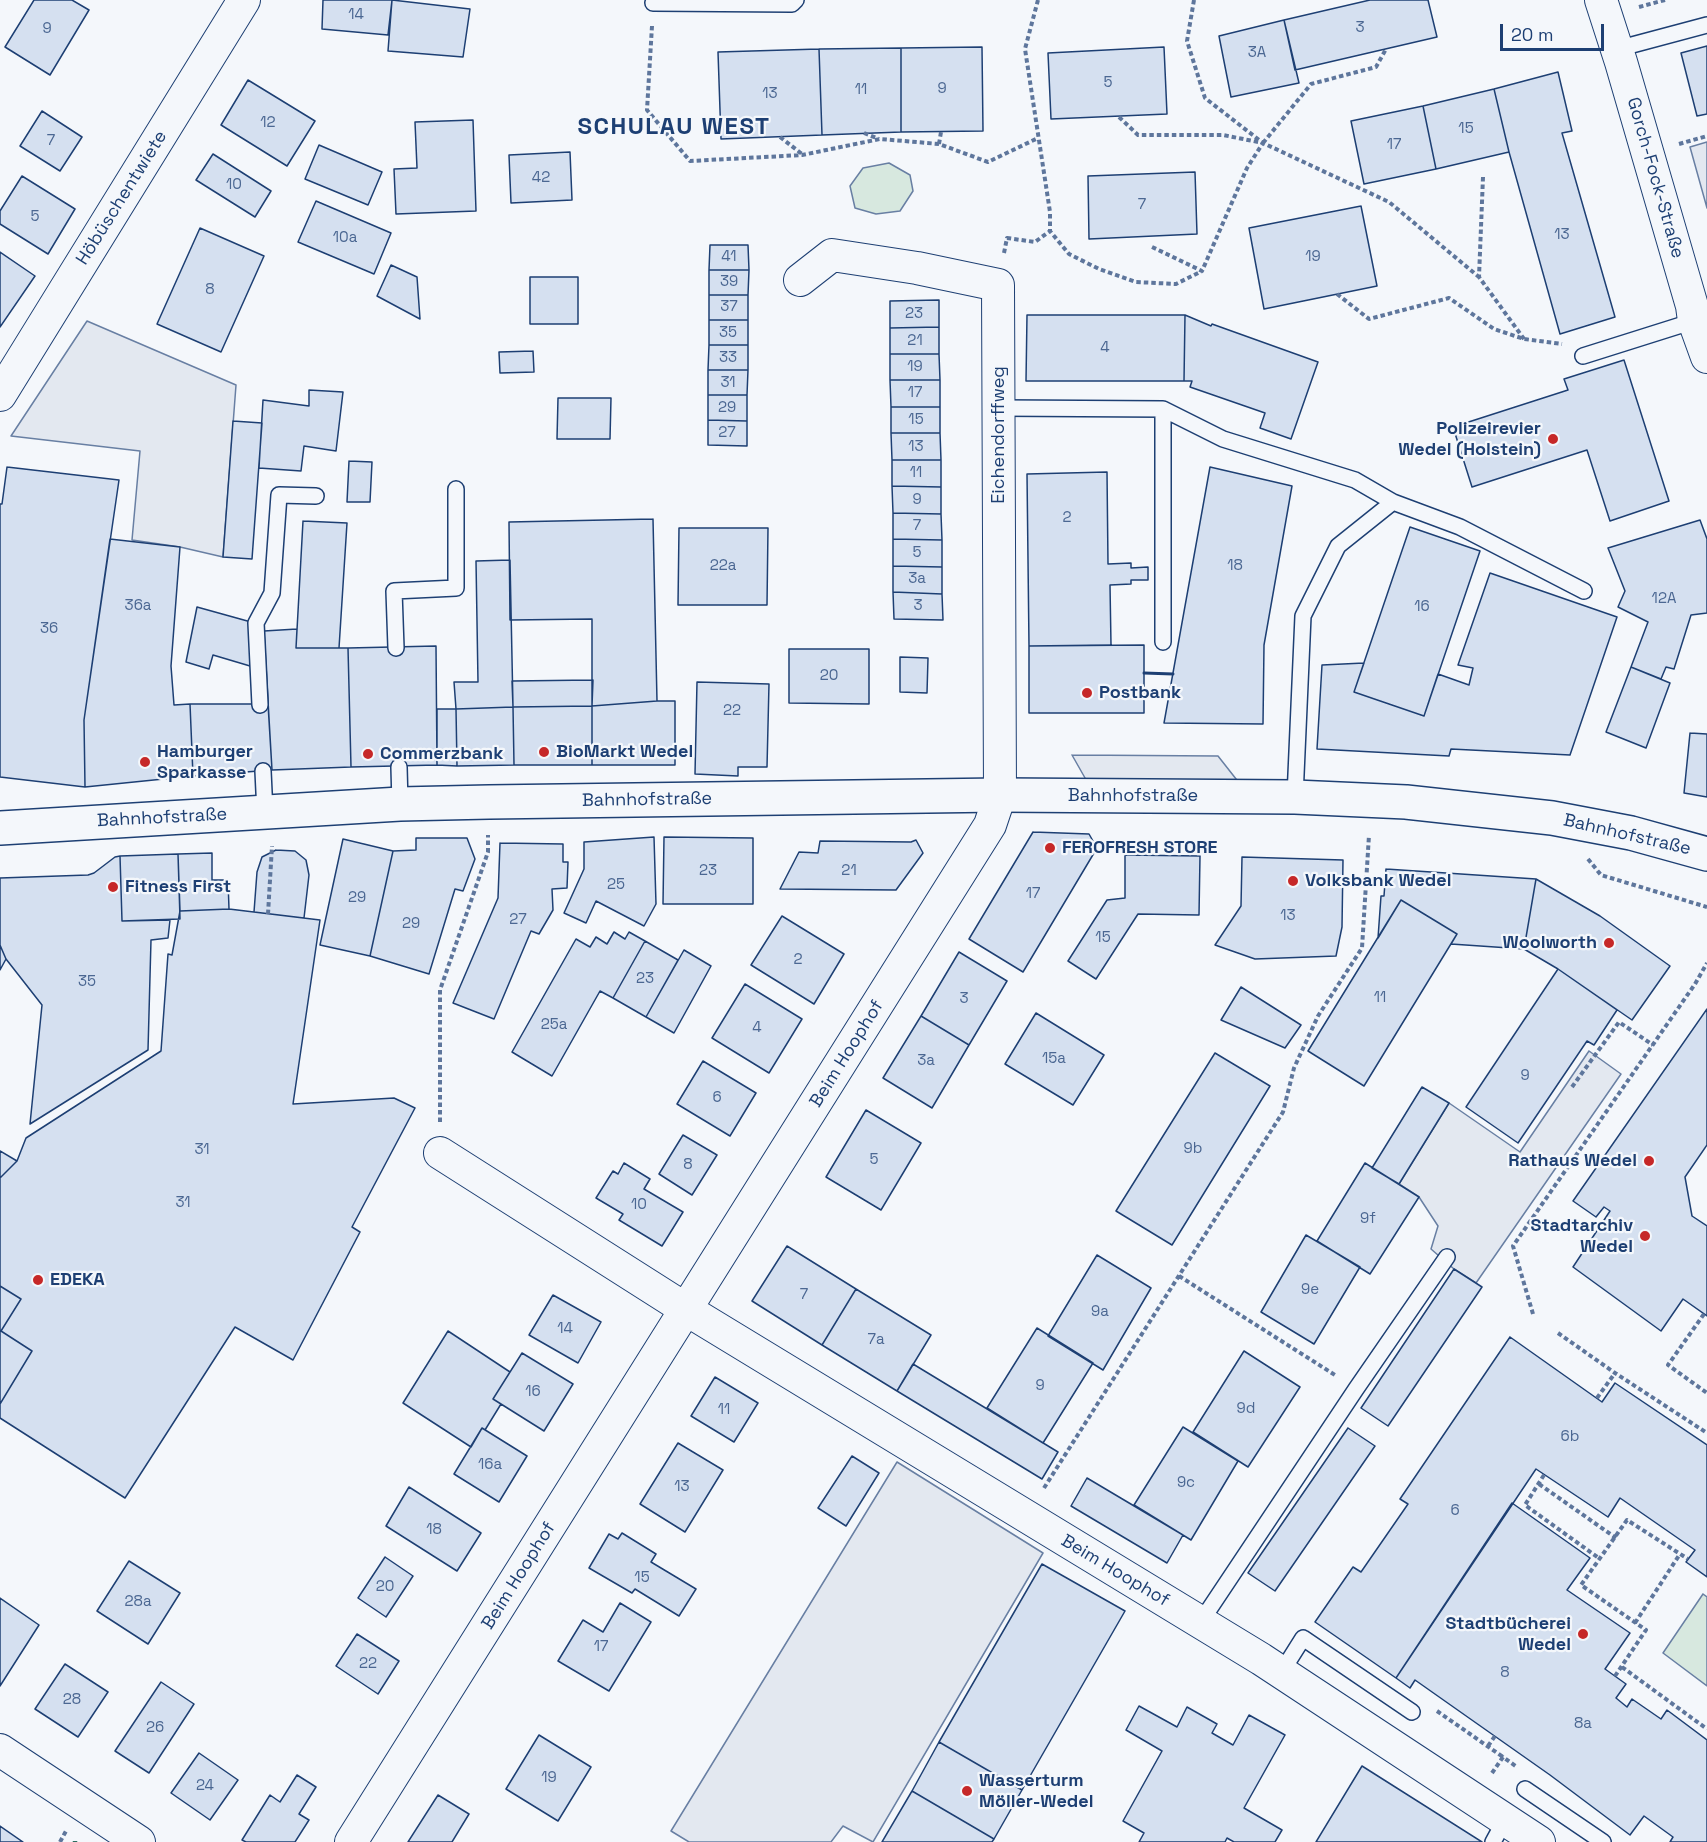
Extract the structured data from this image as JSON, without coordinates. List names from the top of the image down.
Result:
{
  "streets": {
    "street": [
      "Gorch-Fock-Straße",
      "Höbüschentwiete",
      "Eichendorffweg",
      "Bahnhofstraße",
      "Beim Hoophof"
    ]
  },
  "crossings": [
    ["Eichendorffweg", "Bahnhofstraße"],
    ["Eichendorffweg", "Beim Hoophof"],
    ["Bahnhofstraße", "Beim Hoophof"]
  ],
  "districts": ["SCHULAU WEST"],
  "places": [
    "Polizeirevier Wedel (Holstein)",
    "Postbank",
    "BioMarkt Wedel",
    "Commerzbank",
    "Hamburger Sparkasse",
    "FEROFRESH STORE",
    "Volksbank Wedel",
    "Fitness First",
    "Woolworth",
    "Rathaus Wedel",
    "Stadtarchiv Wedel",
    "EDEKA",
    "Stadtbücherei Wedel",
    "Wasserturm Möller-Wedel"
  ],
  "house_numbers": [
    "14",
    "3",
    "9",
    "3A",
    "5",
    "9",
    "11",
    "13",
    "12",
    "15",
    "7",
    "17",
    "42",
    "10",
    "7",
    "5",
    "13",
    "10a",
    "41",
    "19",
    "39",
    "8",
    "37",
    "23",
    "35",
    "21",
    "4",
    "33",
    "19",
    "31",
    "17",
    "29",
    "15",
    "27",
    "13",
    "11",
    "9",
    "2",
    "7",
    "5",
    "22a",
    "18",
    "3a",
    "12A",
    "36a",
    "3",
    "16",
    "36",
    "20",
    "22",
    "23",
    "21",
    "25",
    "17",
    "29",
    "13",
    "27",
    "29",
    "15",
    "2",
    "23",
    "35",
    "11",
    "3",
    "25a",
    "4",
    "15a",
    "3a",
    "9",
    "6",
    "9b",
    "31",
    "5",
    "8",
    "31",
    "10",
    "9f",
    "9e",
    "7",
    "9a",
    "14",
    "7a",
    "9",
    "16",
    "9d",
    "11",
    "6b",
    "16a",
    "9c",
    "13",
    "6",
    "18",
    "15",
    "20",
    "28a",
    "17",
    "22",
    "8",
    "28",
    "8a",
    "26",
    "19",
    "24"
  ],
  "scale_bar": "20 m"
}
